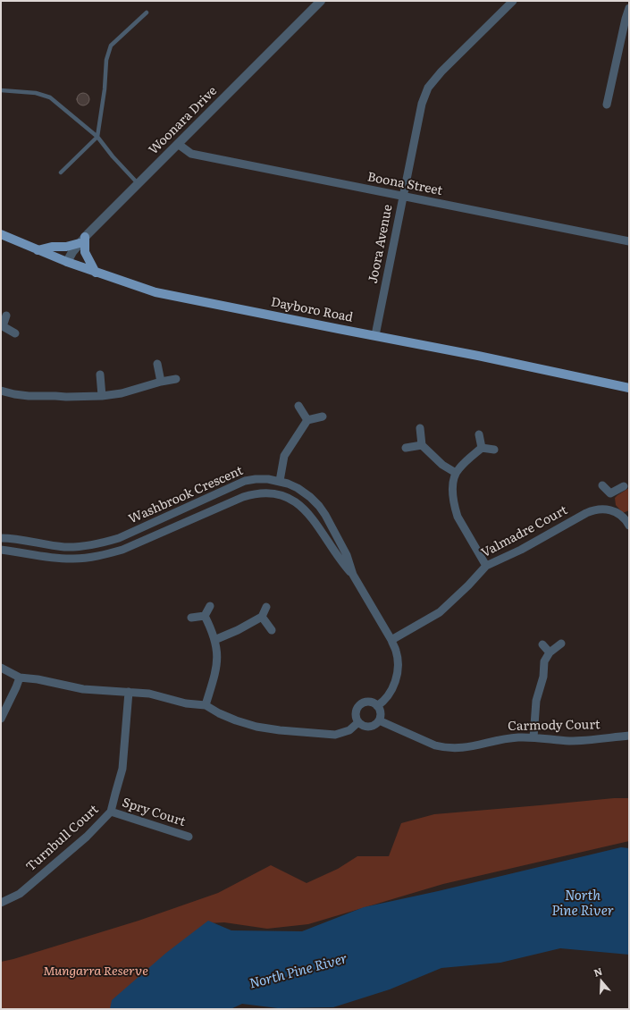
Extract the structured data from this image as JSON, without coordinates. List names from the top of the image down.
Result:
{
  "streets": {
    "main road": ["Dayboro Road"],
    "street": [
      "Woonara Drive",
      "Boona Street",
      "Joora Avenue",
      "Washbrook Crescent",
      "Valmadre Court",
      "Carmody Court",
      "Spry Court",
      "Turnbull Court"
    ]
  },
  "crossings": [
    ["Woonara Drive", "Boona Street"],
    ["Woonara Drive", "Dayboro Road"],
    ["Boona Street", "Joora Avenue"],
    ["Joora Avenue", "Dayboro Road"],
    ["Washbrook Crescent", "Valmadre Court"],
    ["Washbrook Crescent", "Carmody Court"],
    ["Spry Court", "Turnbull Court"]
  ],
  "water": ["North Pine River"],
  "parks": ["Mungarra Reserve"],
  "north": "top"
}
